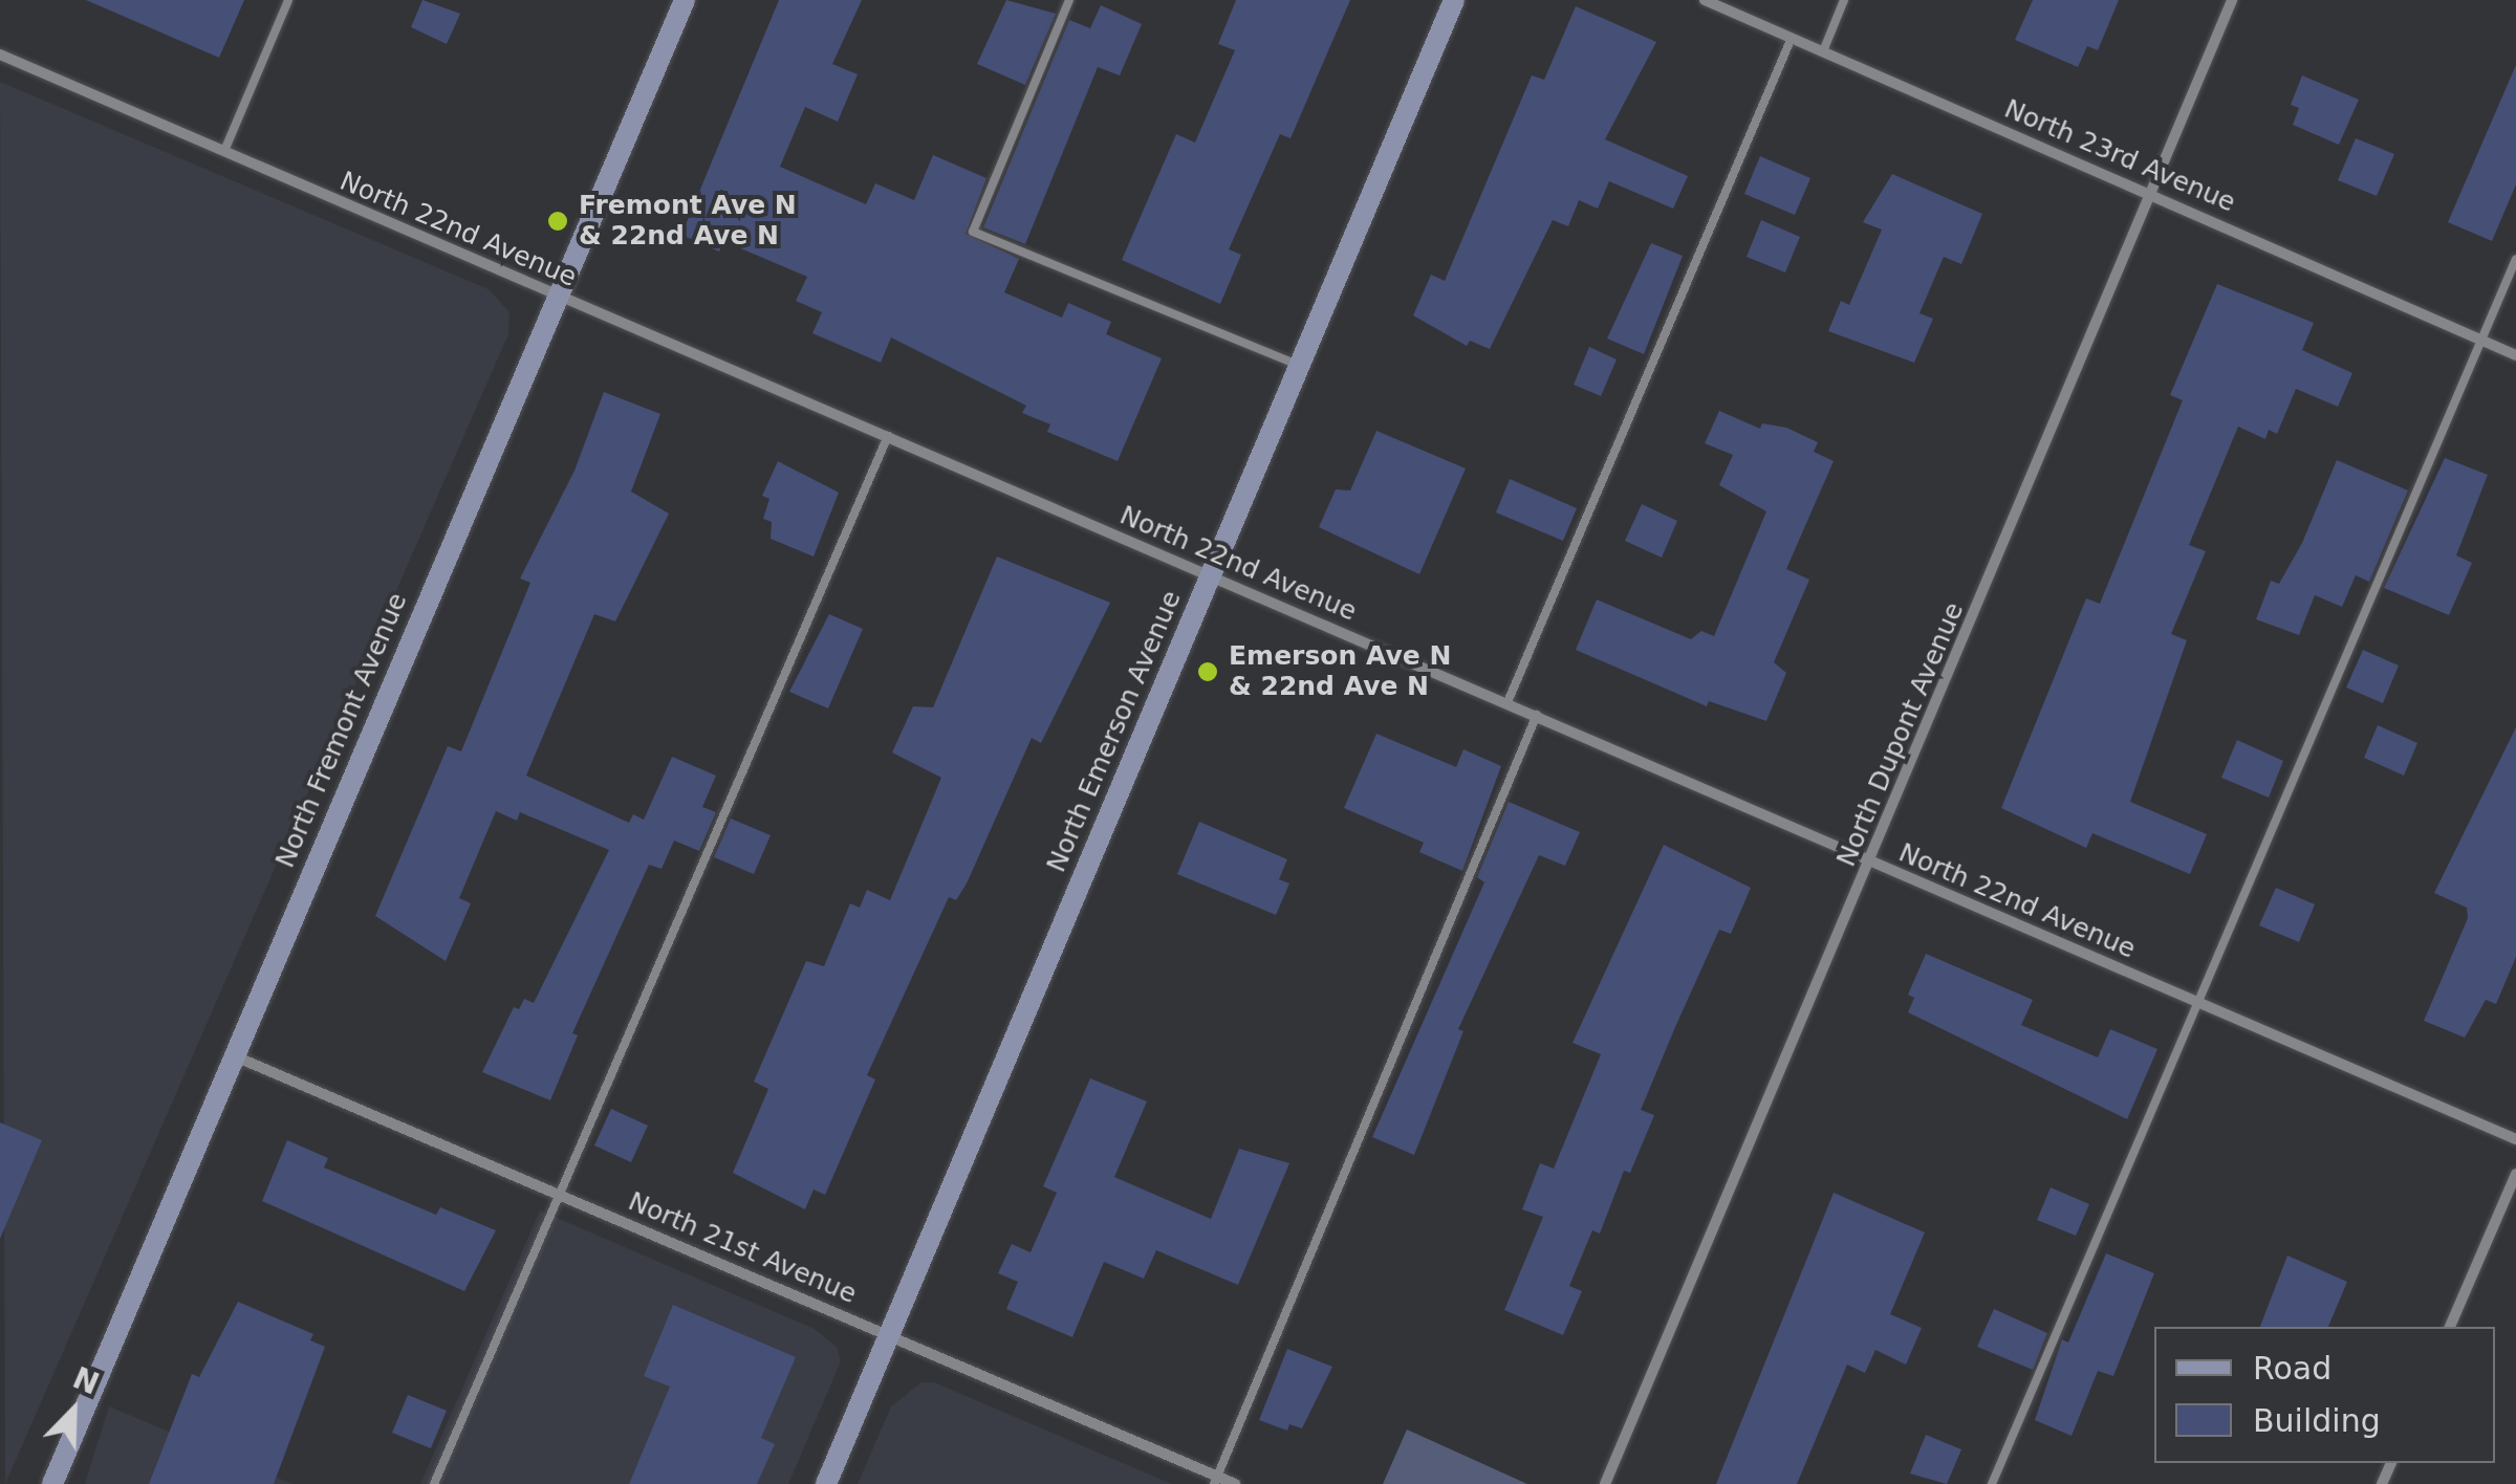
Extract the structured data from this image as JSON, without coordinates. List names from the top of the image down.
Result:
{
  "streets": {
    "street": [
      "North 23rd Avenue",
      "North 22nd Avenue",
      "North Fremont Avenue",
      "North Emerson Avenue",
      "North Dupont Avenue",
      "North 21st Avenue"
    ]
  },
  "crossings": [
    ["North 23rd Avenue", "North Dupont Avenue"],
    ["North 22nd Avenue", "North Fremont Avenue"],
    ["North 22nd Avenue", "North Emerson Avenue"],
    ["North 22nd Avenue", "North Dupont Avenue"],
    ["North Fremont Avenue", "North 21st Avenue"],
    ["North Emerson Avenue", "North 21st Avenue"]
  ],
  "places": ["Fremont Ave N & 22nd Ave N", "Emerson Ave N & 22nd Ave N"],
  "legend": ["Road", "Building"],
  "north": "top right"
}
